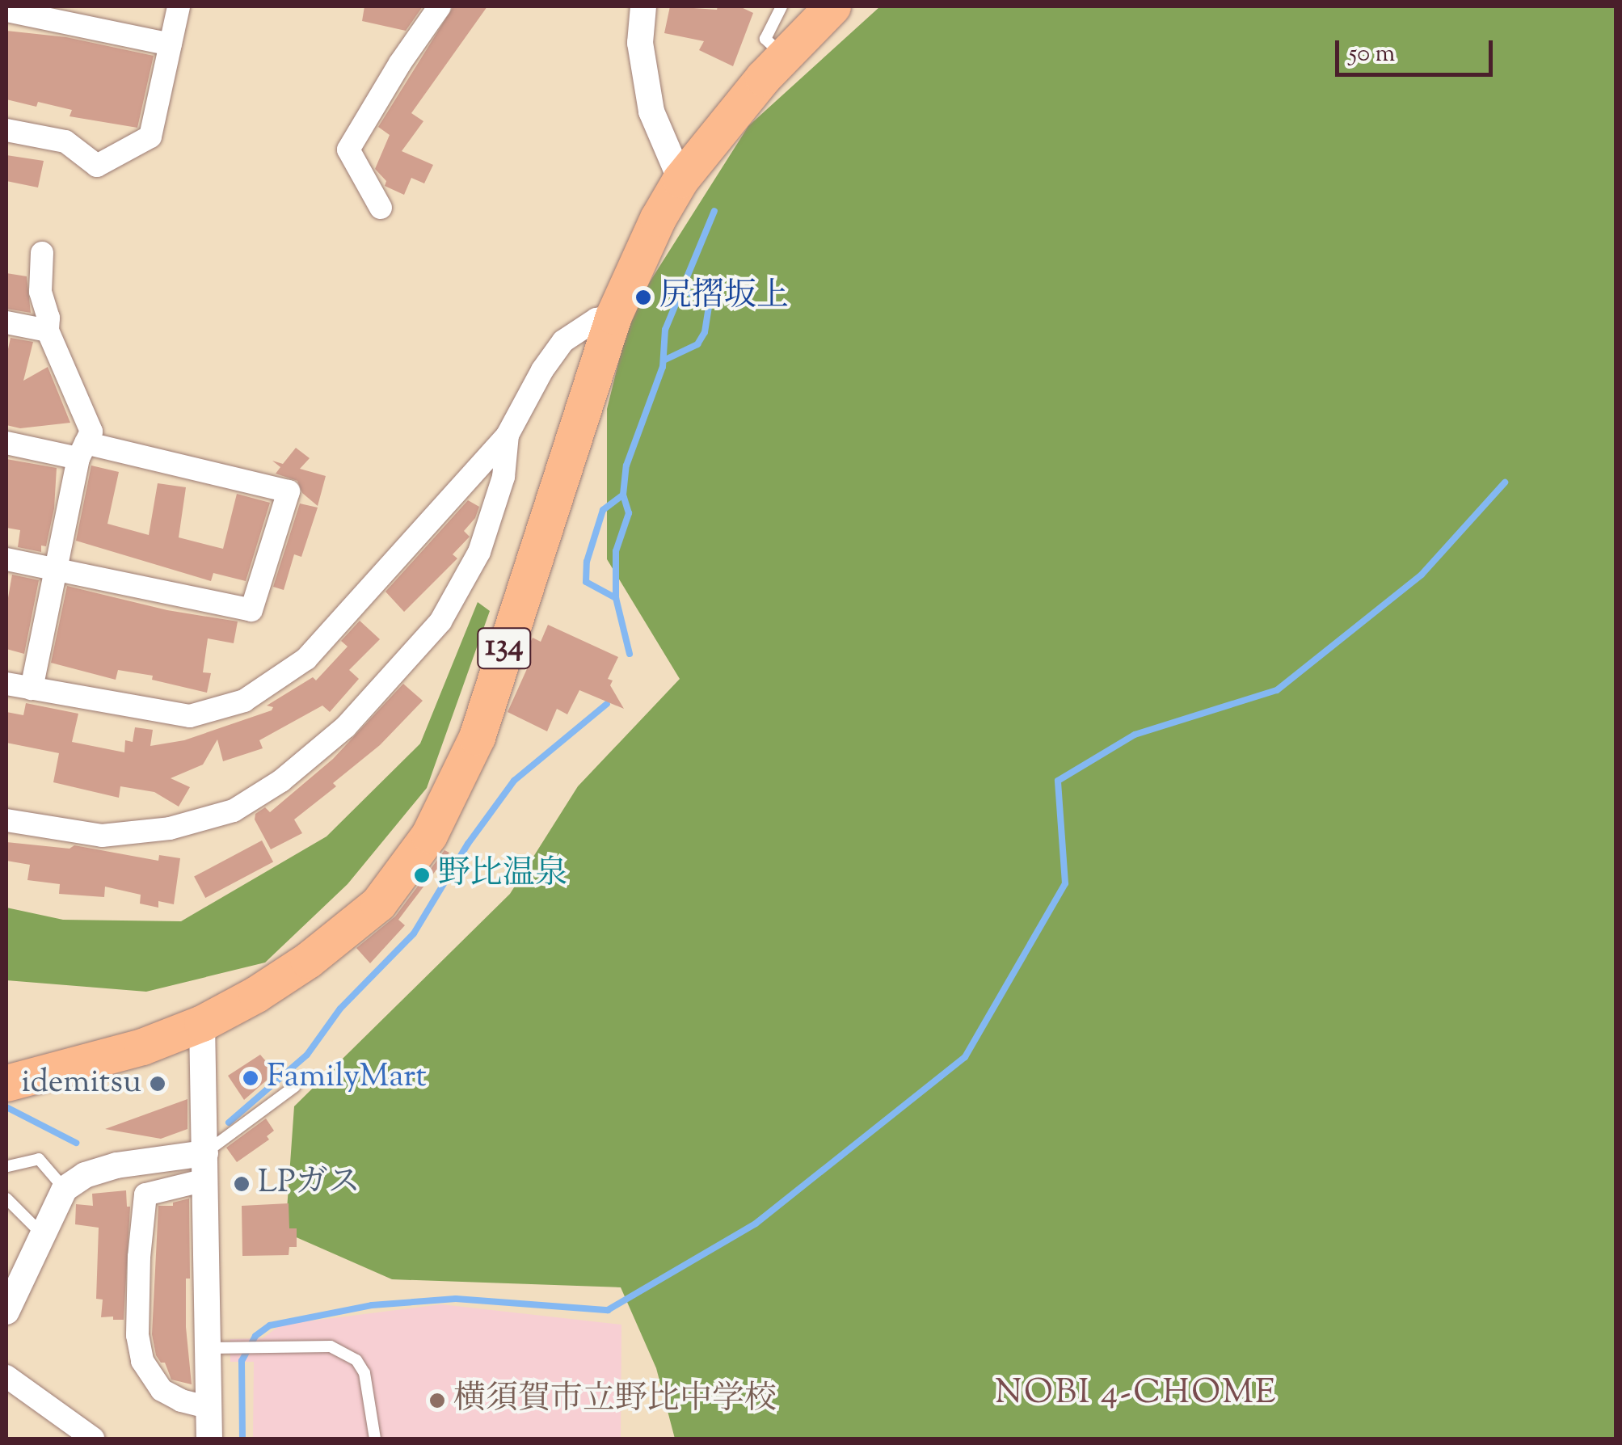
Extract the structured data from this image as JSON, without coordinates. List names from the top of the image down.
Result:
{
  "streets": {
    "highway": ["134"]
  },
  "districts": ["NOBI 4-CHOME"],
  "places": [
    "尻摺坂上",
    "野比温泉",
    "FamilyMart",
    "idemitsu",
    "LPガス",
    "横須賀市立野比中学校"
  ],
  "scale_bar": "50 m"
}
